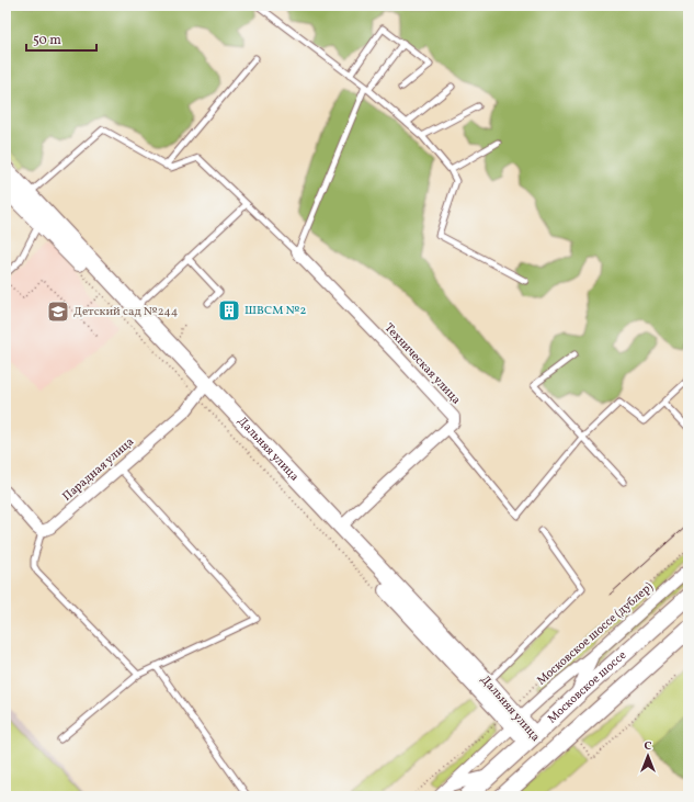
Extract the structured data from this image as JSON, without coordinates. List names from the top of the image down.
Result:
{
  "streets": {
    "main road": ["Дальняя улица", "Московское шоссе"],
    "street": ["Техническая улица", "Парадная улица", "Московское шоссе (дублер)"]
  },
  "crossings": [
    ["Дальняя улица", "Парадная улица"],
    ["Дальняя улица", "Московское шоссе (дублер)"],
    ["Дальняя улица", "Московское шоссе"]
  ],
  "places": {
    "building": ["ШВСМ №2"],
    "school or university": ["Детский сад №244"]
  },
  "scale_bar": "50 m",
  "north": "top"
}
